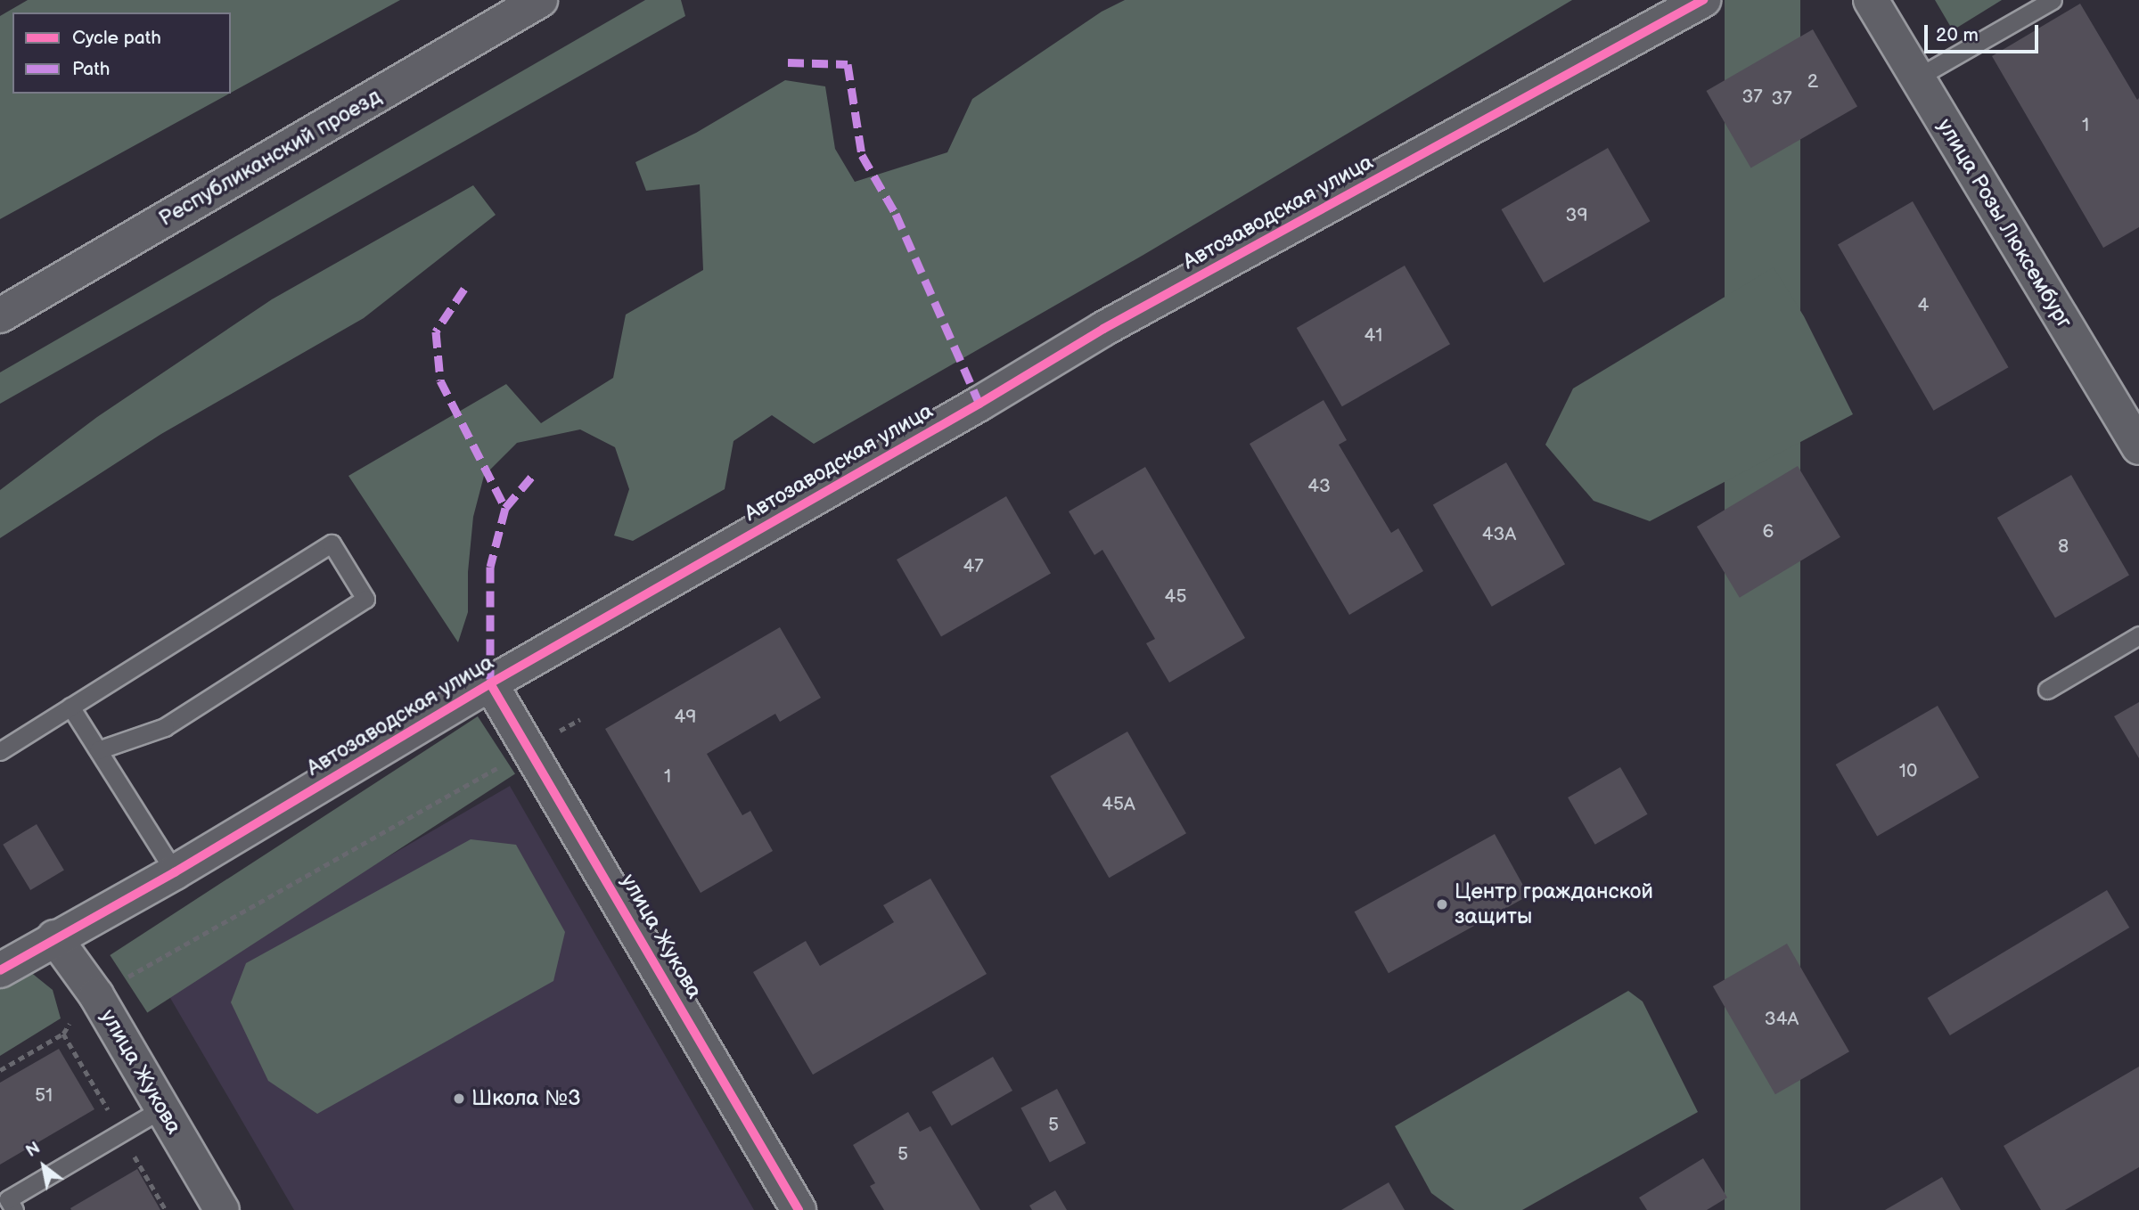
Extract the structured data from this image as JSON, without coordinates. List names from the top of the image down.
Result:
{
  "streets": {
    "street": [
      "Республиканский проезд",
      "Автозаводская улица",
      "улица Розы Люксембург",
      "улица Жукова"
    ]
  },
  "crossings": [
    ["Автозаводская улица", "улица Жукова"]
  ],
  "places": ["Центр гражданской защиты", "Школа №3"],
  "house_numbers": [
    "2",
    "37",
    "37",
    "1",
    "39",
    "4",
    "41",
    "43",
    "6",
    "43А",
    "8",
    "47",
    "45",
    "49",
    "10",
    "1",
    "45А",
    "34А",
    "51",
    "5",
    "5"
  ],
  "legend": ["Cycle path", "Path"],
  "scale_bar": "20 m",
  "north": "top left"
}
